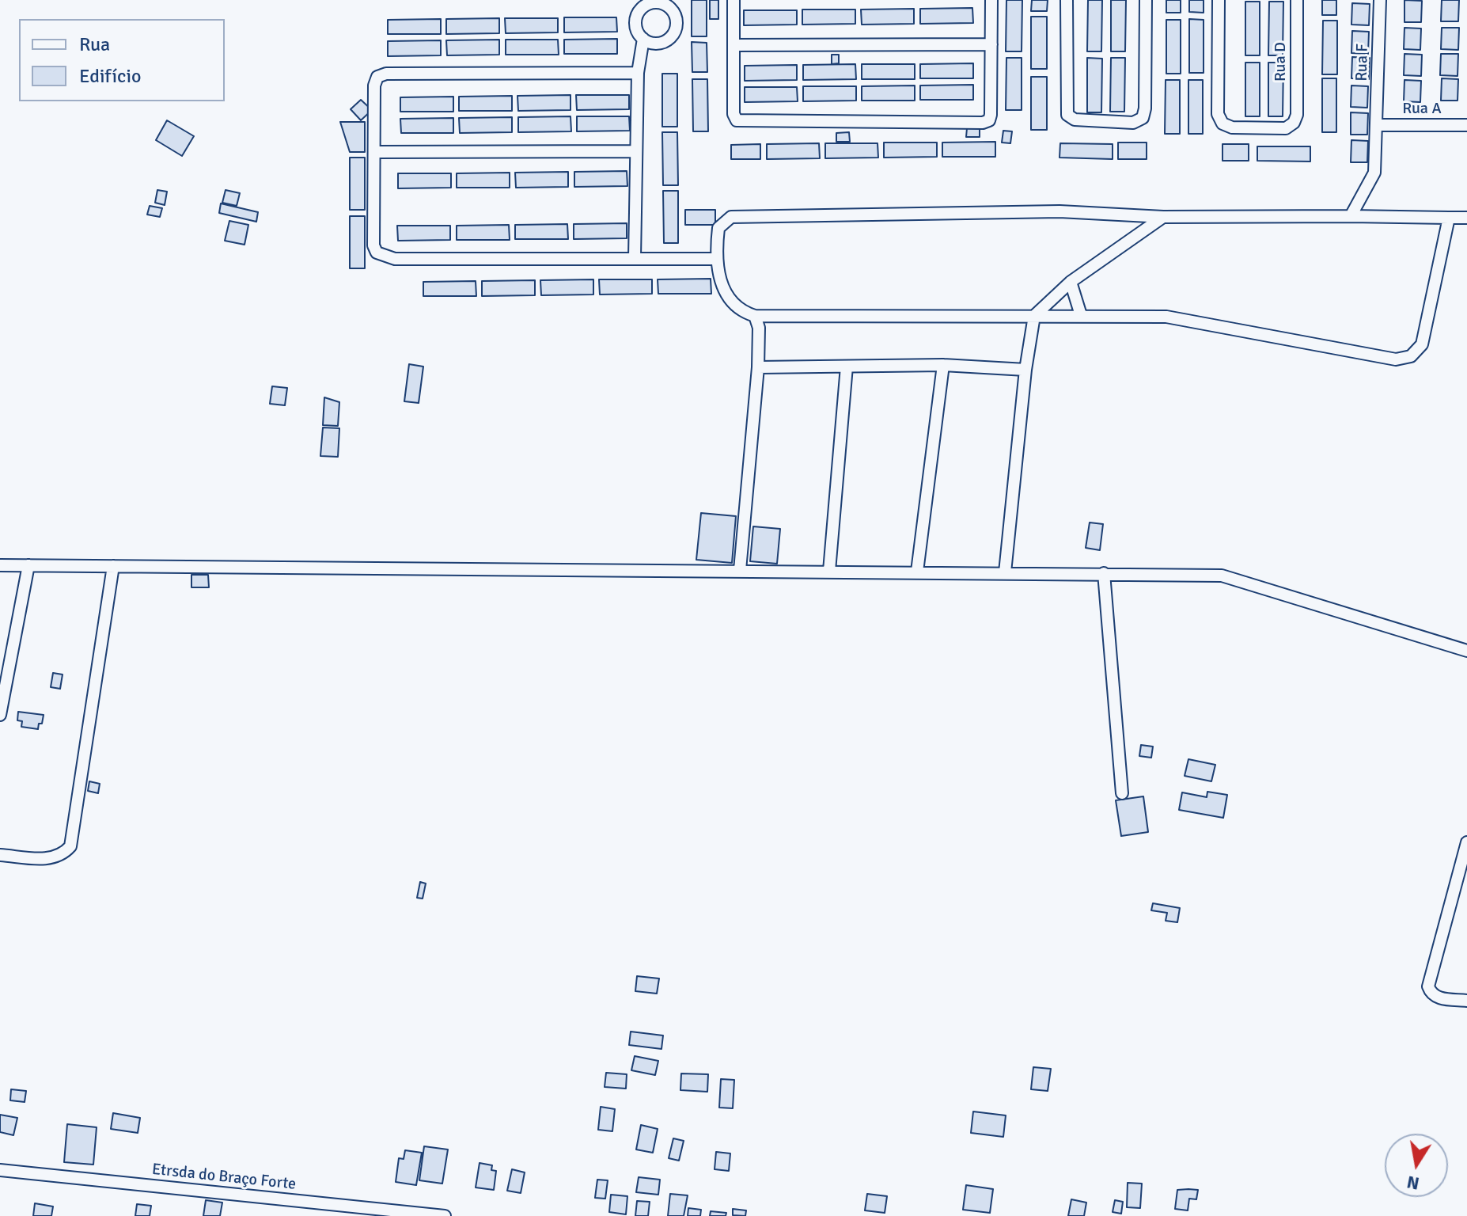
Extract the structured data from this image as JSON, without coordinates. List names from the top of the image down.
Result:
{
  "streets": {
    "street": [
      "Rua D",
      "Rua F",
      "Rua A",
      "Etrsda do Braço Forte"
    ]
  },
  "crossings": [
    ["Rua F", "Rua A"]
  ],
  "legend": ["Rua", "Edifício"],
  "north": "bottom"
}
